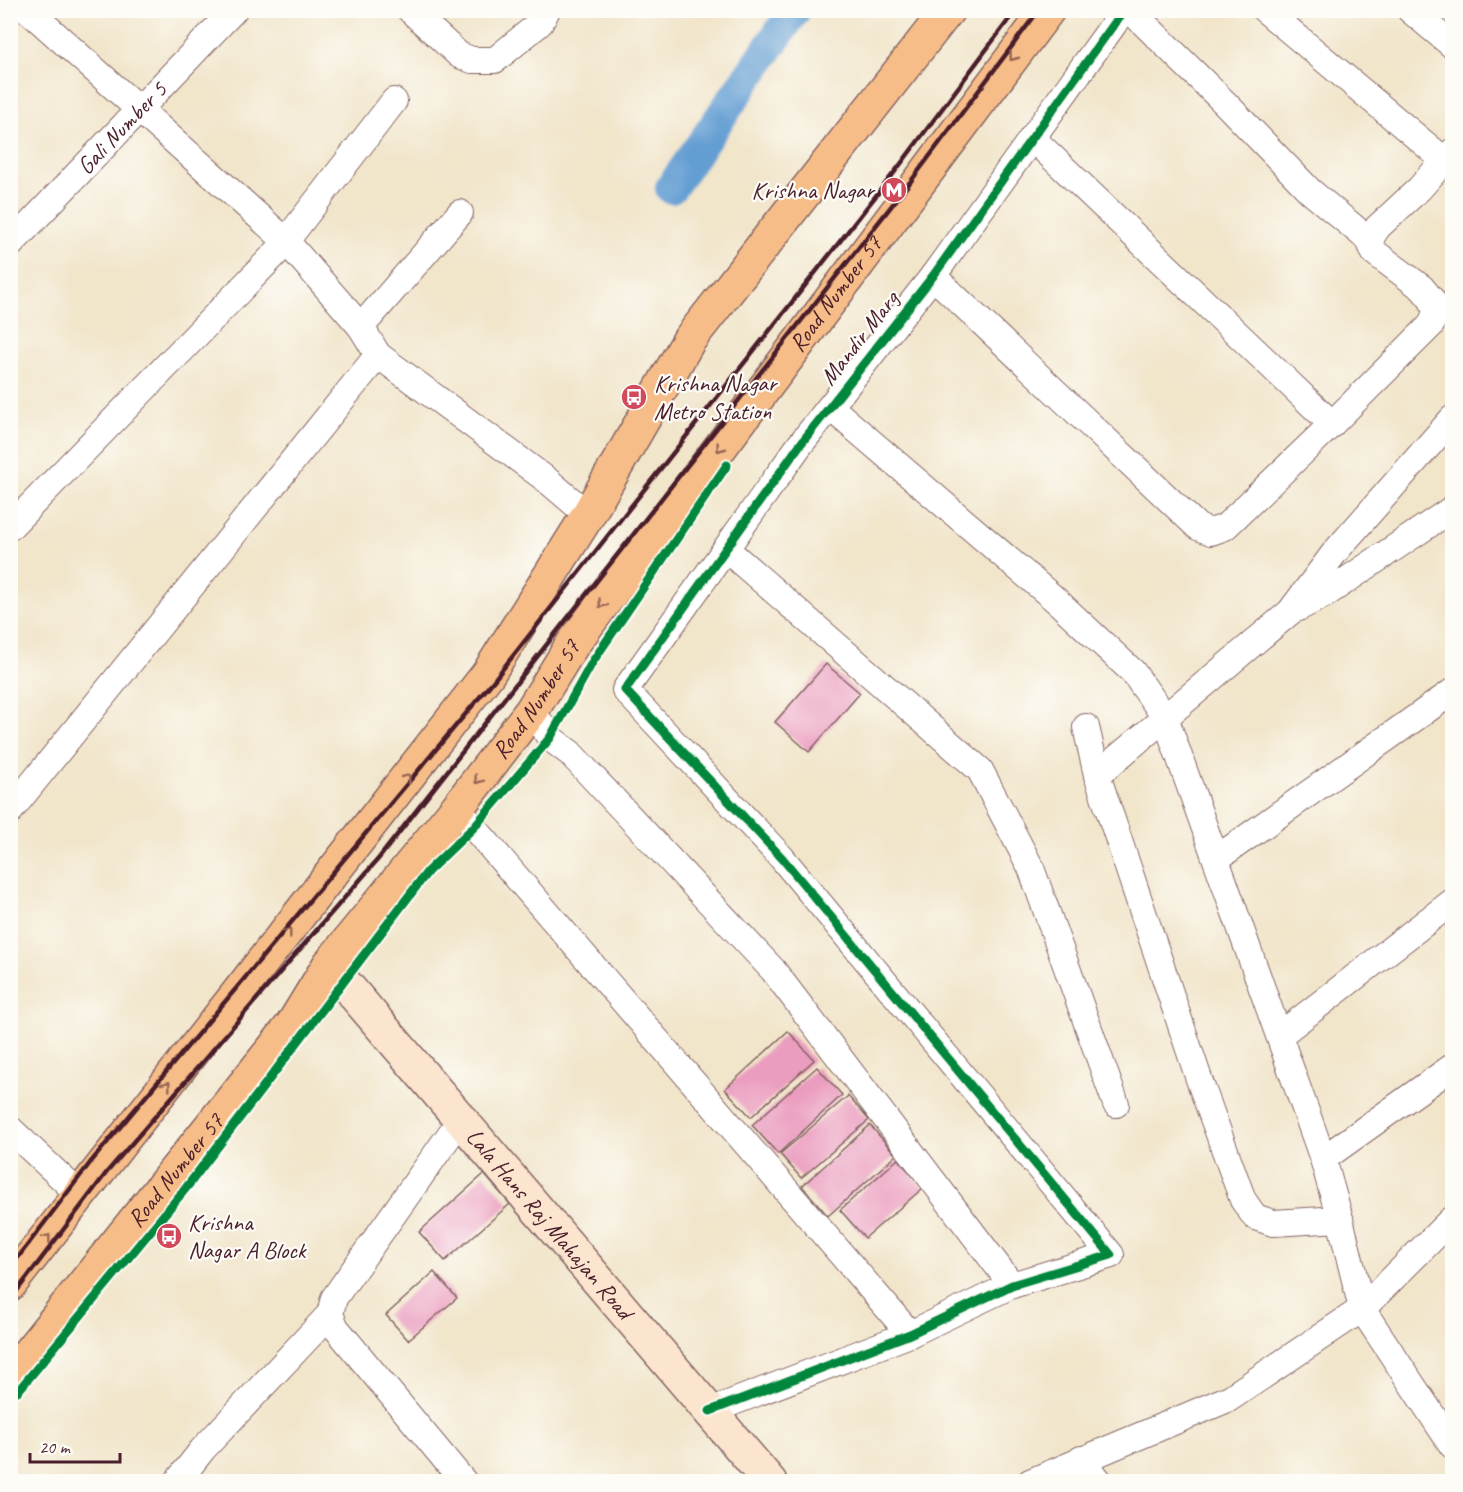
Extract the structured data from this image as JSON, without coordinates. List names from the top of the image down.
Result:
{
  "streets": {
    "main road": ["Road Number 57"],
    "street": ["Gali Number 5", "Mandir Marg", "Lala Hans Raj Mahajan Road"]
  },
  "crossings": [
    ["Road Number 57", "Lala Hans Raj Mahajan Road"]
  ],
  "places": {
    "metro station": ["Krishna Nagar"],
    "bus stop": ["Krishna Nagar Metro Station", "Krishna Nagar A Block"]
  },
  "scale_bar": "20 m"
}
